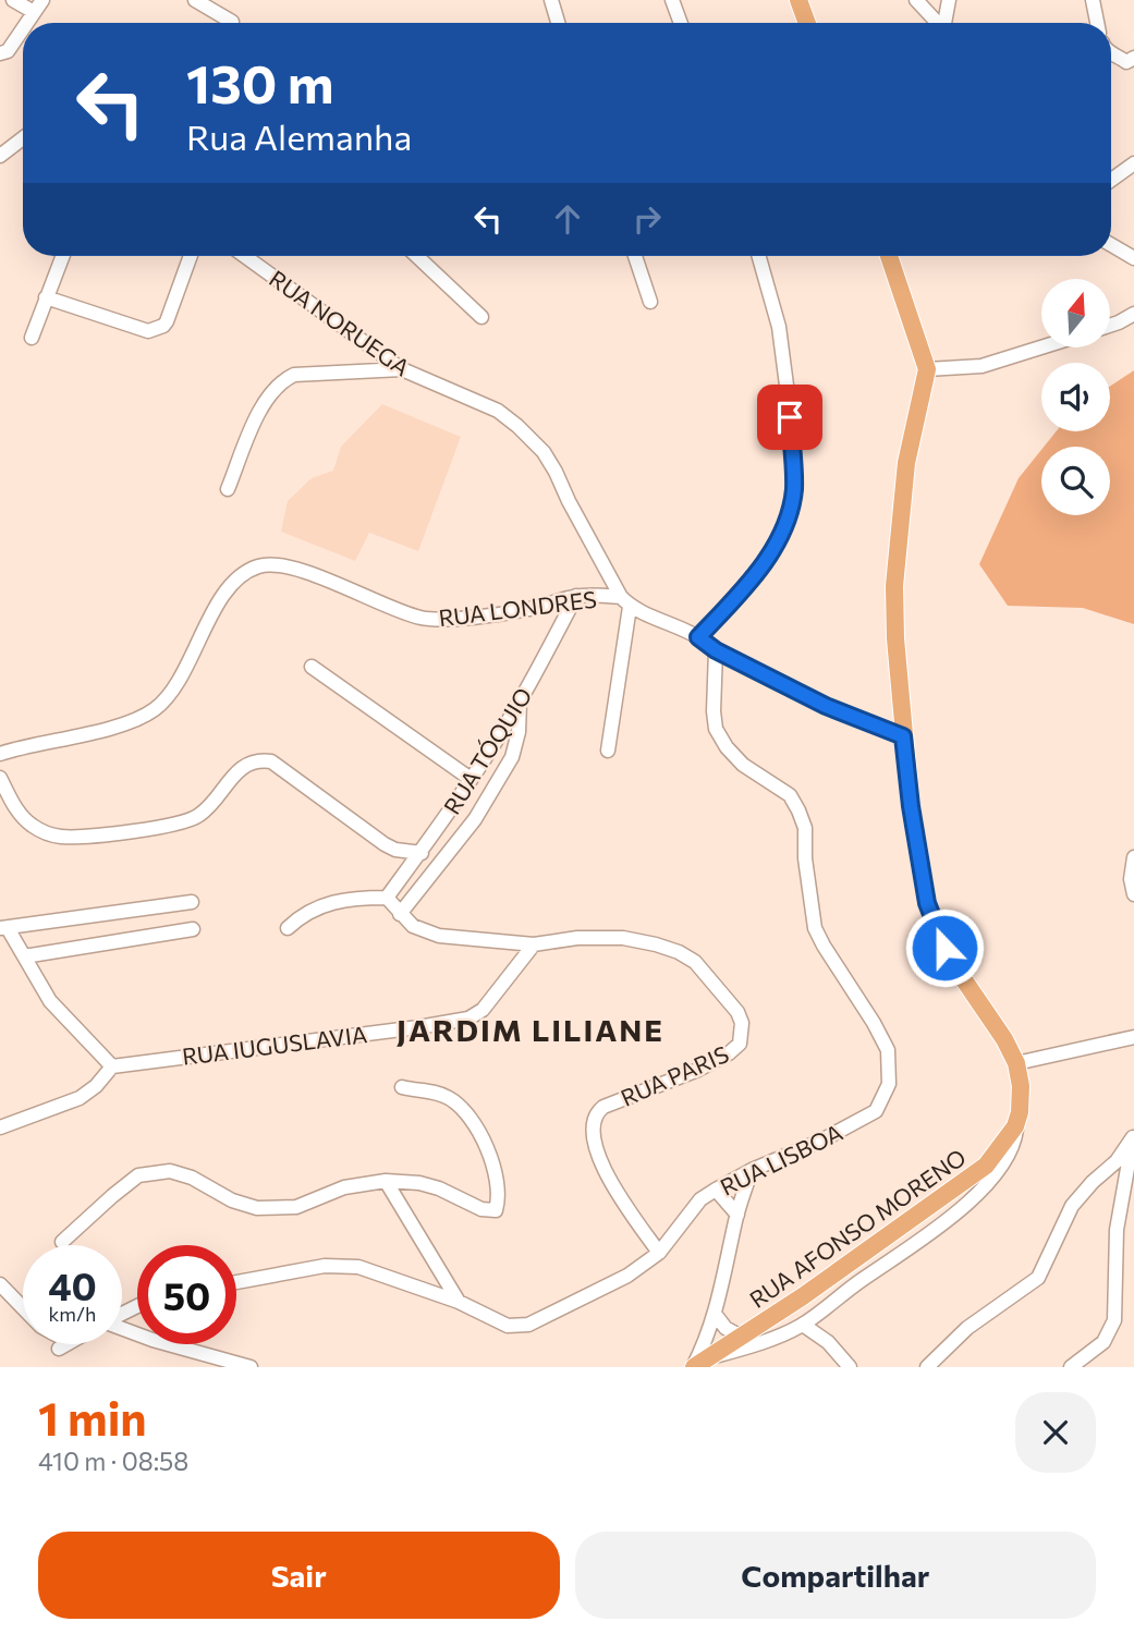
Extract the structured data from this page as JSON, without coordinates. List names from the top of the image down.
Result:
{
  "streets": {
    "main road": ["RUA AFONSO MORENO"],
    "street": [
      "RUA NORUEGA",
      "RUA LONDRES",
      "RUA TÓQUIO",
      "RUA IUGUSLAVIA",
      "RUA PARIS",
      "RUA LISBOA"
    ]
  },
  "crossings": [
    ["RUA NORUEGA", "RUA LONDRES"],
    ["RUA LONDRES", "RUA TÓQUIO"],
    ["RUA IUGUSLAVIA", "RUA PARIS"],
    ["RUA PARIS", "RUA LISBOA"]
  ],
  "districts": ["JARDIM LILIANE"],
  "north": "top",
  "page": {
    "turn": ["130 m", "Rua Alemanha"],
    "speed": "40 km/h",
    "limit": "50",
    "heading": ["1 min", "410 m · 08:58"],
    "buttons": ["Sair", "Compartilhar"]
  }
}
